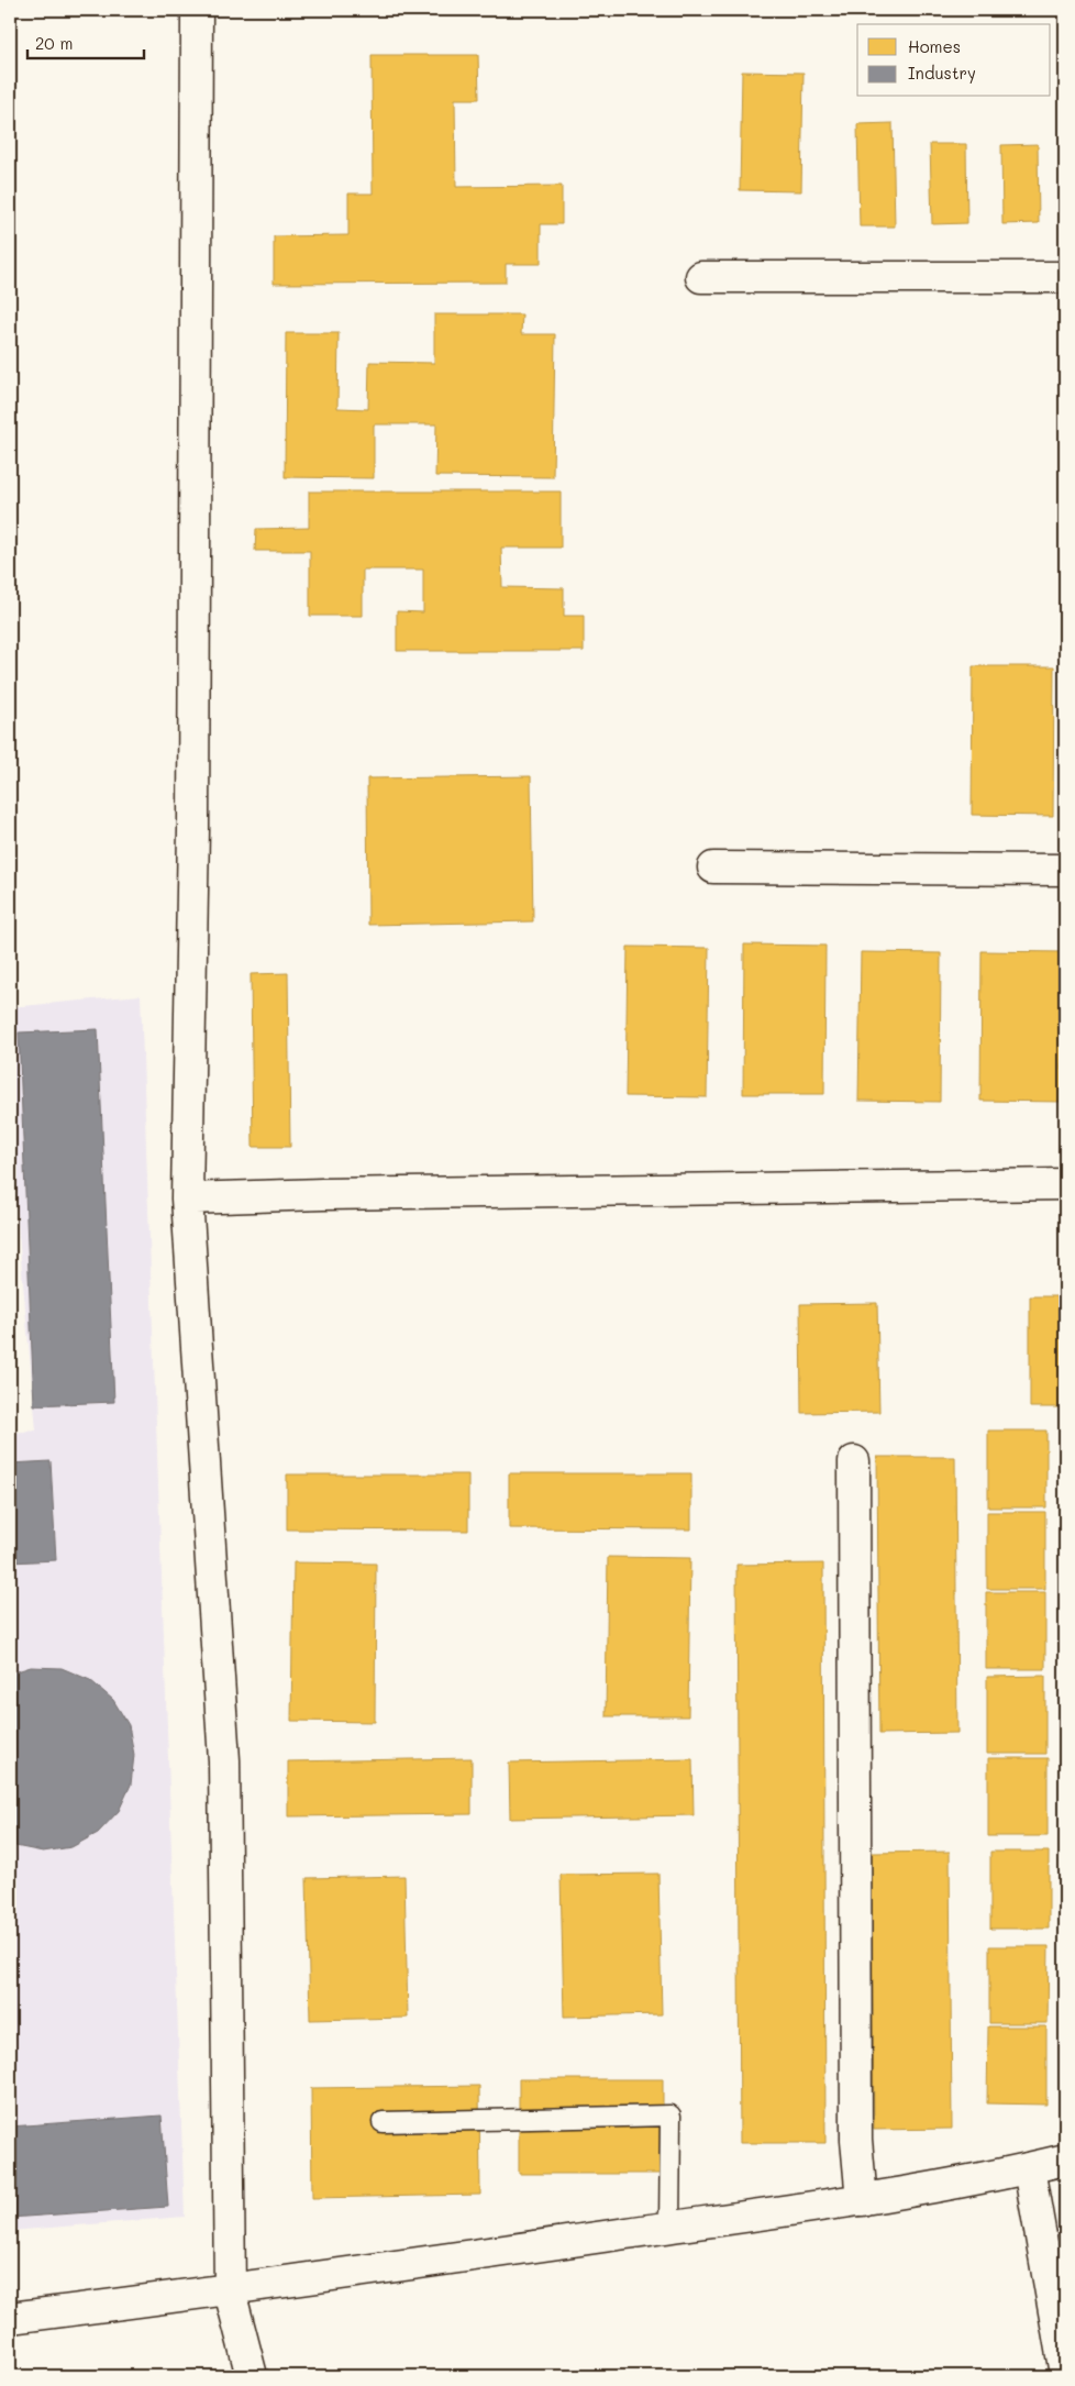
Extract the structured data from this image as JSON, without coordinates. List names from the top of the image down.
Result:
{
  "legend": ["Homes", "Industry"],
  "scale_bar": "20 m"
}
